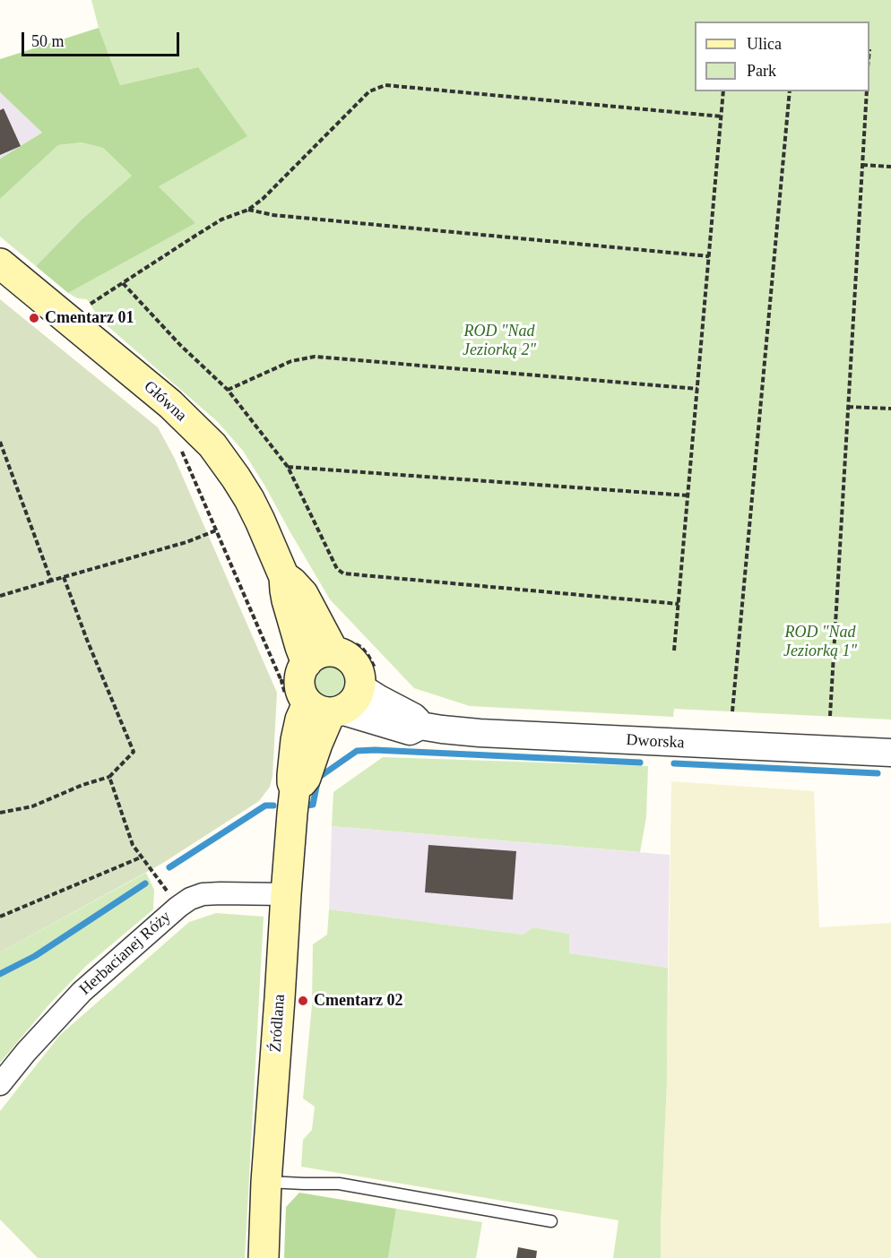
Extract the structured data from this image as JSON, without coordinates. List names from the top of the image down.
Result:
{
  "streets": {
    "main road": ["Główna", "Źródlana"],
    "street": ["Dworska", "Herbacianej Róży"]
  },
  "crossings": [
    ["Główna", "Dworska"],
    ["Główna", "Źródlana"],
    ["Dworska", "Źródlana"],
    ["Herbacianej Róży", "Źródlana"]
  ],
  "parks": ["ROD \"Nad Jeziorką 2\"", "ROD \"Nad Jeziorką 1\""],
  "places": ["Cmentarz 01", "Cmentarz 02"],
  "legend": ["Ulica", "Park"],
  "scale_bar": "50 m"
}
